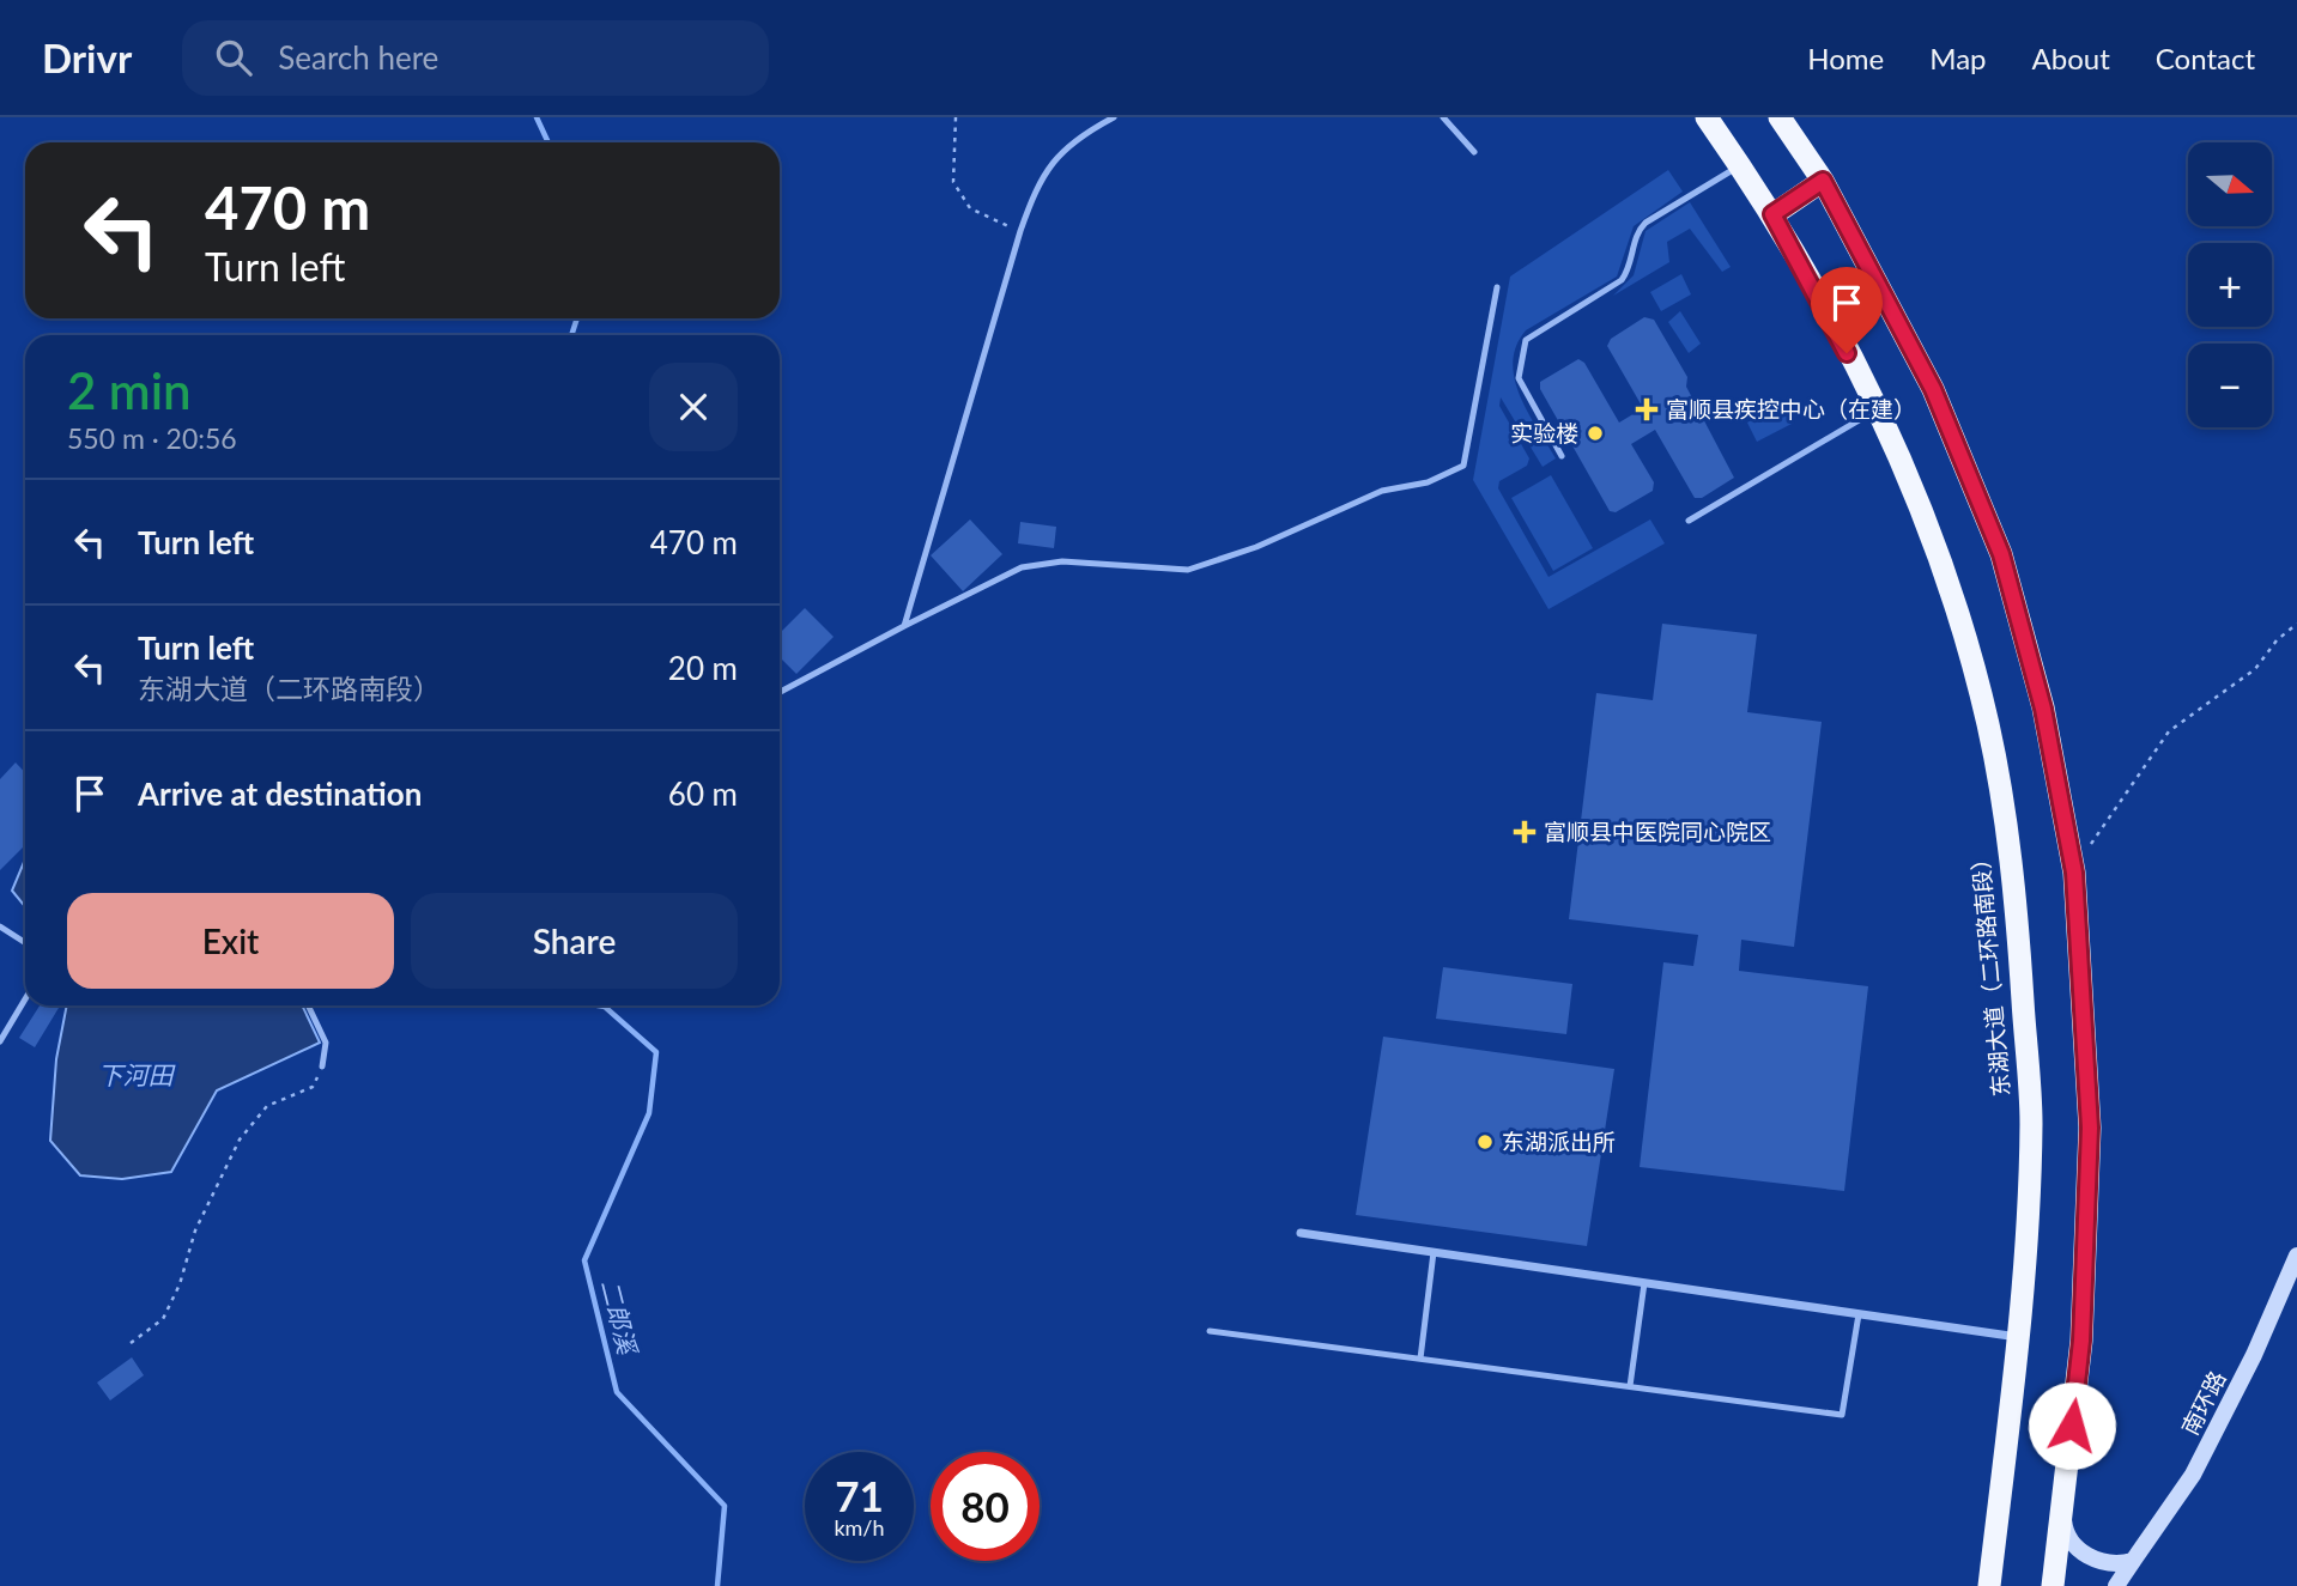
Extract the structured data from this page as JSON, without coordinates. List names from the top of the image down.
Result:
{
  "streets": {
    "highway": ["东湖大道（二环路南段）"],
    "main road": ["南环路"]
  },
  "water": ["下河田", "二郎溪"],
  "places": {
    "health": ["富顺县疾控中心（在建）", "富顺县中医院同心院区"],
    "other": ["实验楼", "东湖派出所"]
  },
  "north": "right",
  "page": {
    "header": "Drivr",
    "search": "Search here",
    "nav": [
      "Home",
      "Map",
      "About",
      "Contact"
    ],
    "map_buttons": ["+", "−"],
    "turn": ["470 m", "Turn left"],
    "heading": ["2 min", "550 m · 20:56"],
    "list": [
      {
        "name": "Turn left",
        "value": "470 m"
      },
      {
        "name": "Turn left",
        "note": "东湖大道（二环路南段）",
        "value": "20 m"
      },
      {
        "name": "Arrive at destination",
        "value": "60 m"
      }
    ],
    "buttons": ["Exit", "Share"],
    "speed": "71 km/h",
    "limit": "80"
  }
}
